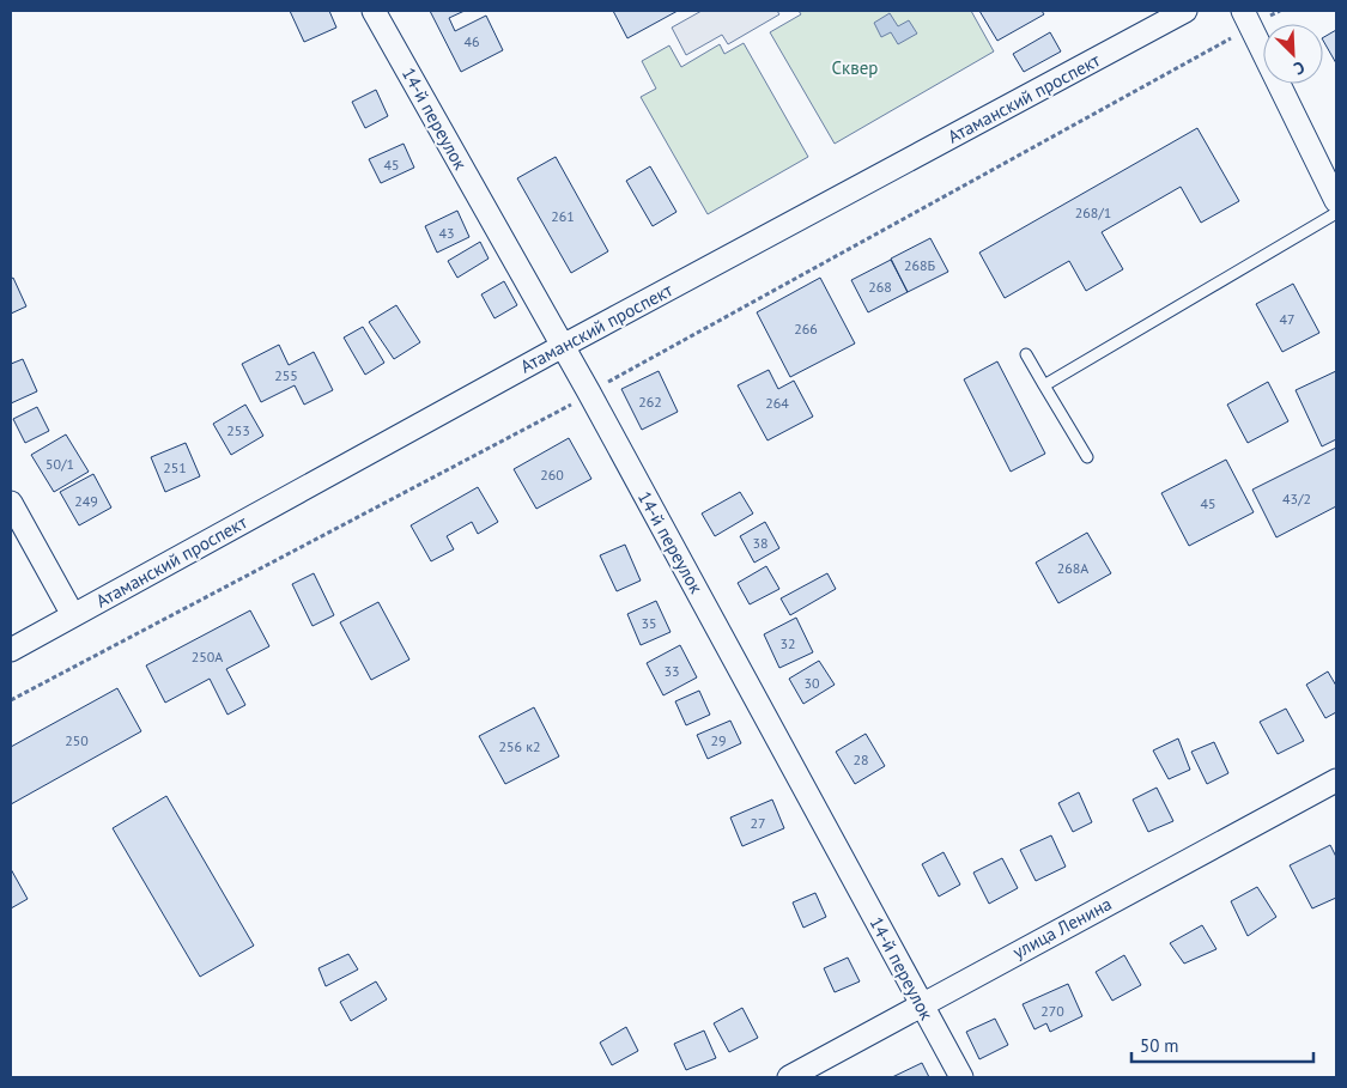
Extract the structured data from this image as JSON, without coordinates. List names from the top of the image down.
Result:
{
  "streets": {
    "street": ["Атаманский проспект", "14-й переулок", "улица Ленина"]
  },
  "crossings": [
    ["Атаманский проспект", "14-й переулок"],
    ["14-й переулок", "улица Ленина"]
  ],
  "parks": ["Сквер"],
  "house_numbers": [
    "46",
    "45",
    "268/1",
    "261",
    "43",
    "268Б",
    "268",
    "47",
    "266",
    "255",
    "262",
    "264",
    "253",
    "50/1",
    "251",
    "260",
    "43/2",
    "249",
    "45",
    "38",
    "268А",
    "35",
    "32",
    "250А",
    "33",
    "30",
    "250",
    "29",
    "256 к2",
    "28",
    "27",
    "270"
  ],
  "scale_bar": "50 m",
  "north": "bottom right"
}
